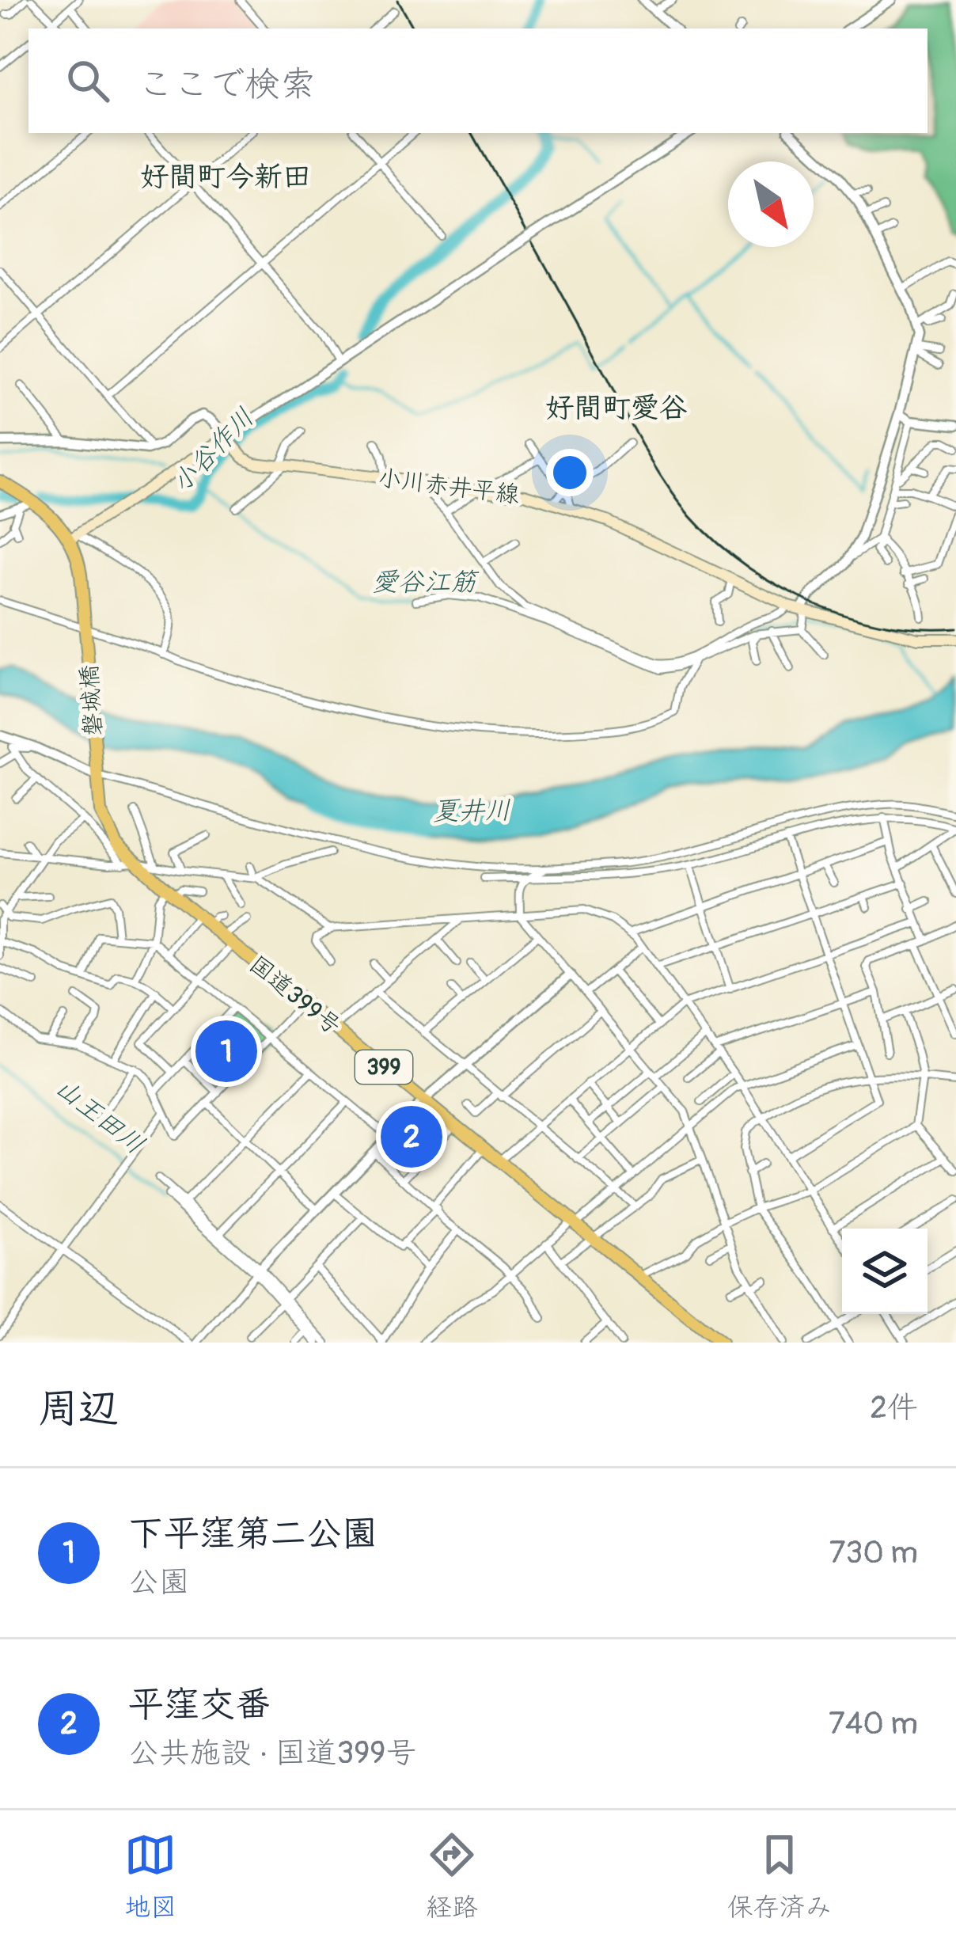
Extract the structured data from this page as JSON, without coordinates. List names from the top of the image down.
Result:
{
  "streets": {
    "highway": ["磐城橋", "国道399号", "399"],
    "main road": ["小川赤井平線"]
  },
  "crossings": [
    ["磐城橋", "国道399号"],
    ["磐城橋", "399"]
  ],
  "districts": ["好間町今新田", "好間町愛谷"],
  "water": [
    "小谷作川",
    "愛谷江筋",
    "夏井川",
    "山王田川"
  ],
  "north": "bottom right",
  "page": {
    "search": "ここで検索",
    "pins": ["1", "2"],
    "heading": ["周辺", "2件"],
    "list": [
      {
        "mark": "1",
        "name": "下平窪第二公園",
        "note": "公園",
        "value": "730 m"
      },
      {
        "mark": "2",
        "name": "平窪交番",
        "note": "公共施設 · 国道399号",
        "value": "740 m"
      }
    ],
    "nav": ["地図", "経路", "保存済み"]
  }
}
